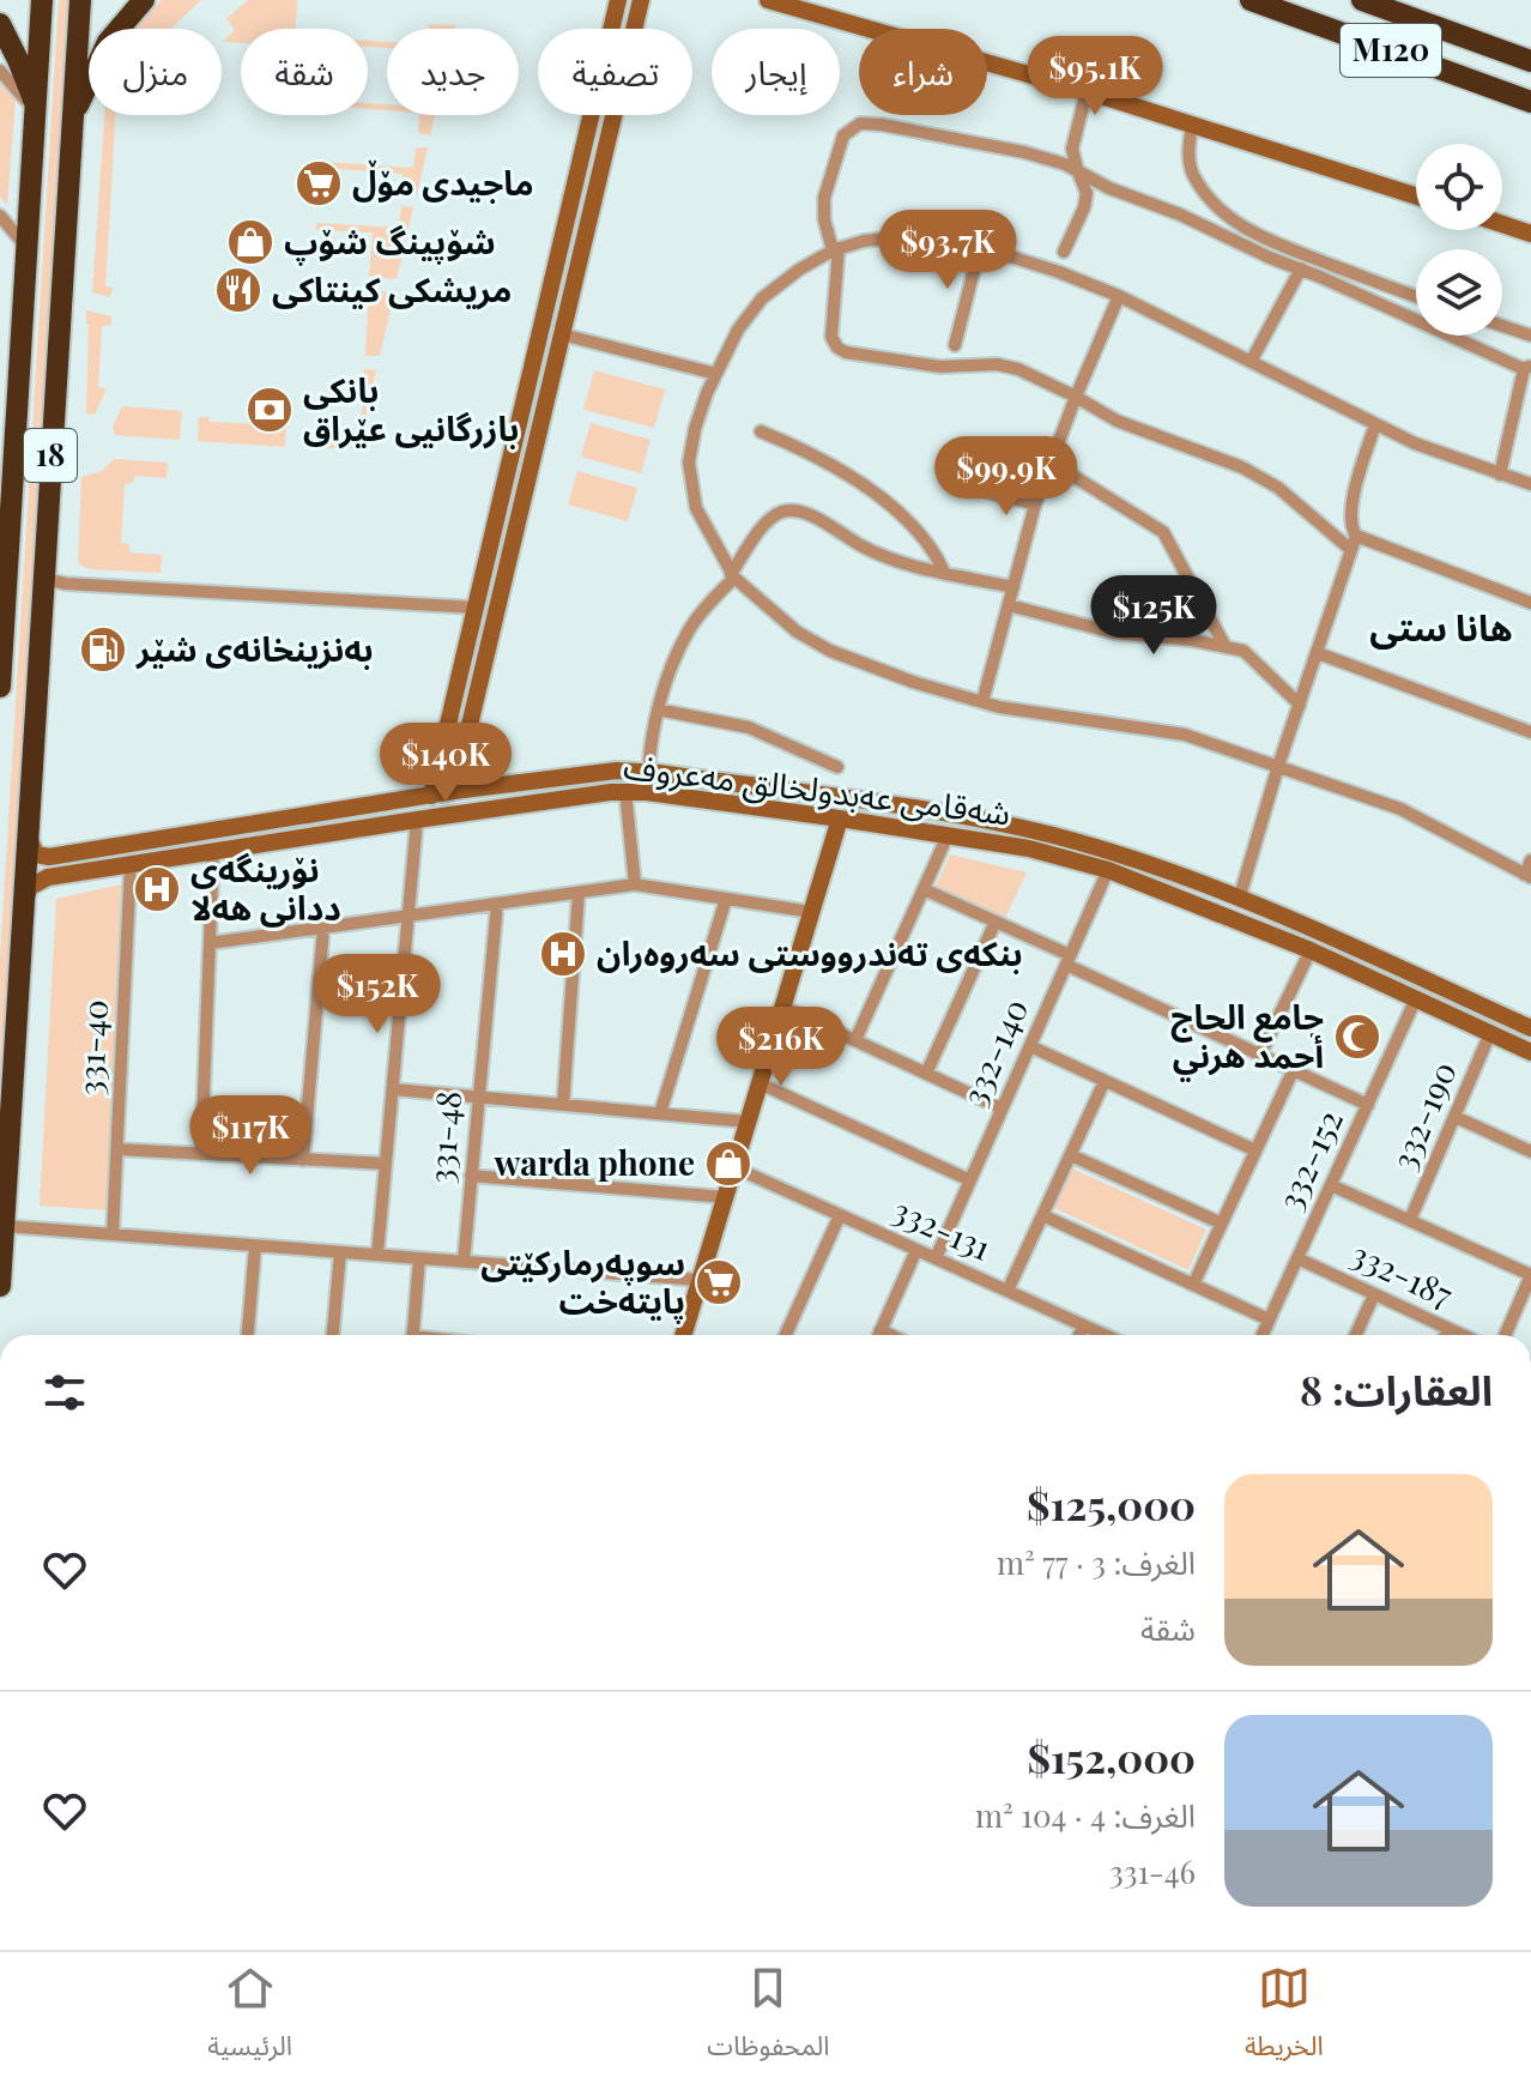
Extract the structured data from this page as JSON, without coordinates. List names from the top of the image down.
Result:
{
  "streets": {
    "highway": ["M120", "18"],
    "main road": ["شەقامی عەبدولخالق مەعروف"],
    "street": [
      "331-40",
      "332-140",
      "332-190",
      "331-48",
      "332-152",
      "332-131",
      "332-187"
    ]
  },
  "crossings": [
    ["18", "شەقامی عەبدولخالق مەعروف"],
    ["شەقامی عەبدولخالق مەعروف", "331-40"],
    ["شەقامی عەبدولخالق مەعروف", "332-140"],
    ["شەقامی عەبدولخالق مەعروف", "332-190"],
    ["شەقامی عەبدولخالق مەعروف", "332-152"],
    ["332-140", "332-131"],
    ["332-152", "332-187"]
  ],
  "districts": ["هانا ستى"],
  "places": {
    "supermarket": ["ماجیدی مۆڵ", "سوپەرمارکێتی پایتەخت"],
    "shop": ["شۆپینگ شۆپ", "warda phone"],
    "restaurant": ["مریشکی کینتاکی"],
    "bank": ["بانکی بازرگانیی عێراق"],
    "fuel station": ["بەنزینخانەی شێر"],
    "hospital": ["نۆرینگەی ددانی هەلا", "بنکەی تەندرووستی سەروەران"],
    "mosque": ["جامع الحاج أحمد هرني"]
  },
  "page": {
    "chip": [
      "شراء",
      "إيجار",
      "تصفية",
      "جديد",
      "شقة",
      "منزل"
    ],
    "price": [
      "$95.1K",
      "$93.7K",
      "$99.9K",
      "$125K",
      "$140K",
      "$152K",
      "$216K",
      "$117K"
    ],
    "heading": "العقارات: 8",
    "list": [
      {
        "name": "$125,000",
        "note": "الغرف: 3 · 77 m² · شقة"
      },
      {
        "name": "$152,000",
        "note": "الغرف: 4 · 104 m² · 331-46"
      }
    ],
    "tabs": ["الخريطة", "المحفوظات", "الرئيسية"]
  }
}
